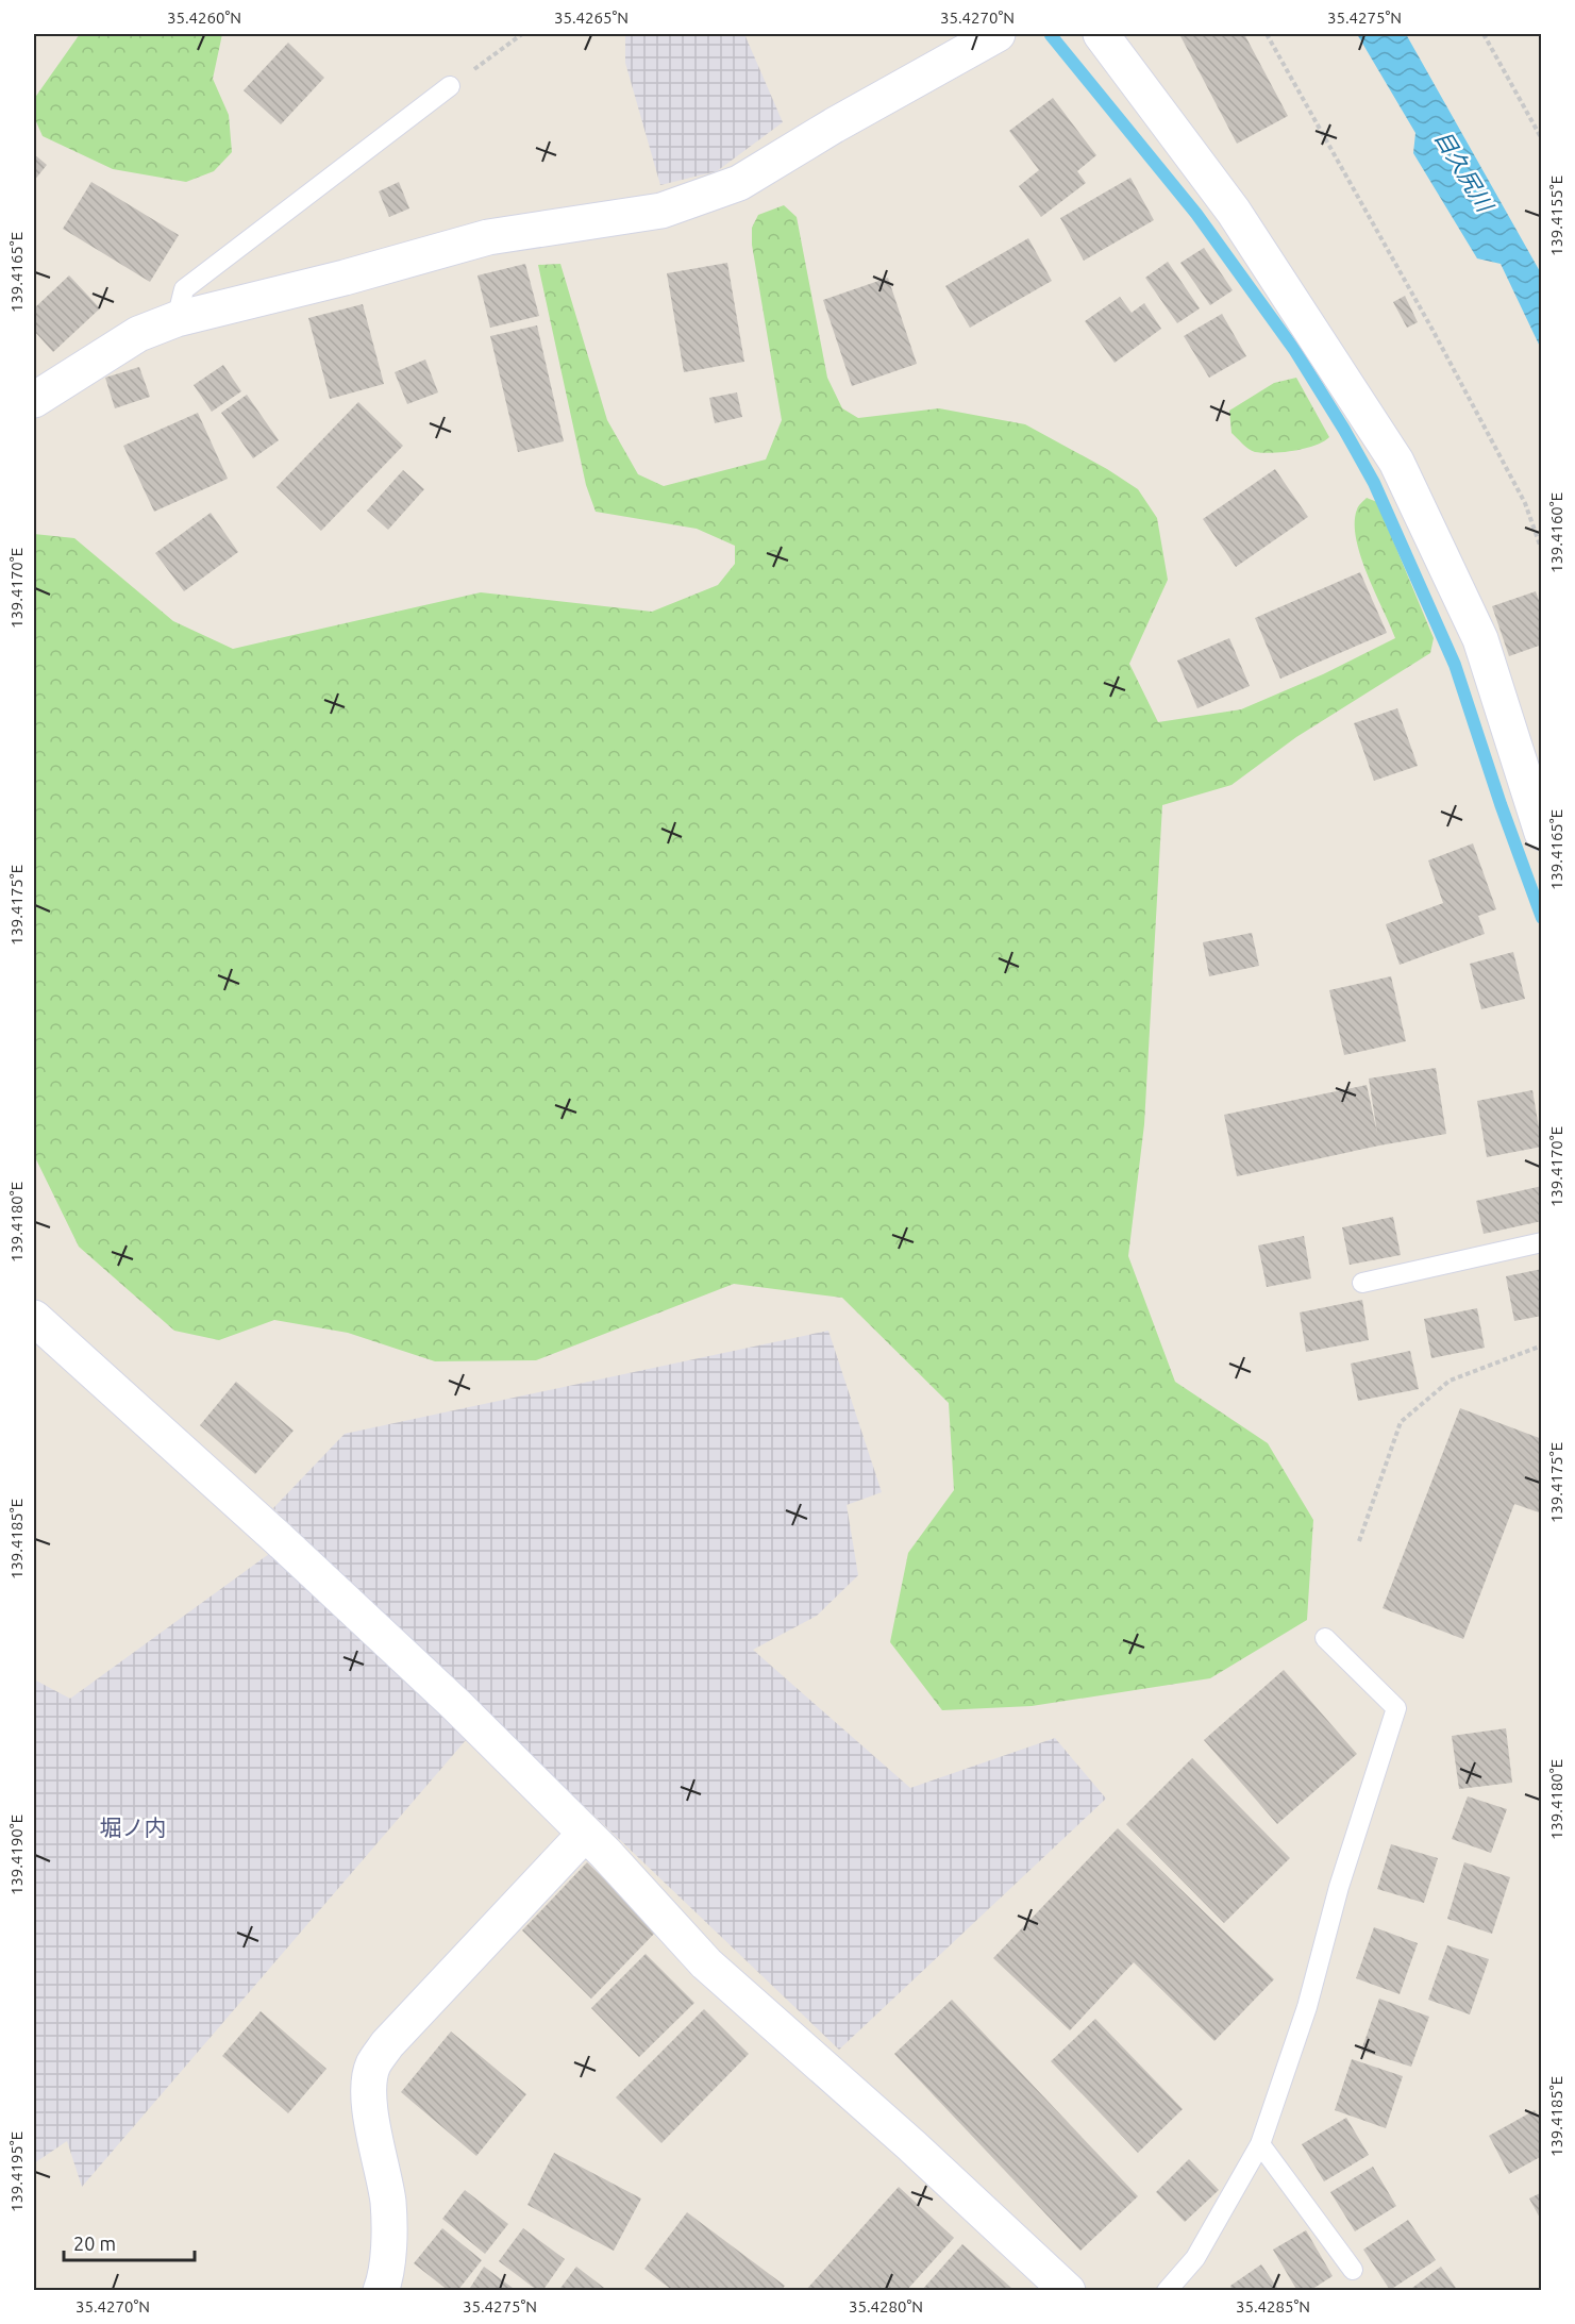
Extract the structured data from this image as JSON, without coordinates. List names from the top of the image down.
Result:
{
  "districts": ["堀ノ内"],
  "water": ["目久尻川"],
  "scale_bar": "20 m",
  "coordinates": [
    "35.4260°N",
    "35.4265°N",
    "35.4270°N",
    "35.4275°N",
    "139.4155°E",
    "139.4165°E",
    "139.4160°E",
    "139.4170°E",
    "139.4175°E",
    "139.4180°E",
    "139.4185°E",
    "139.4190°E",
    "139.4195°E",
    "35.4280°N",
    "35.4285°N"
  ]
}
